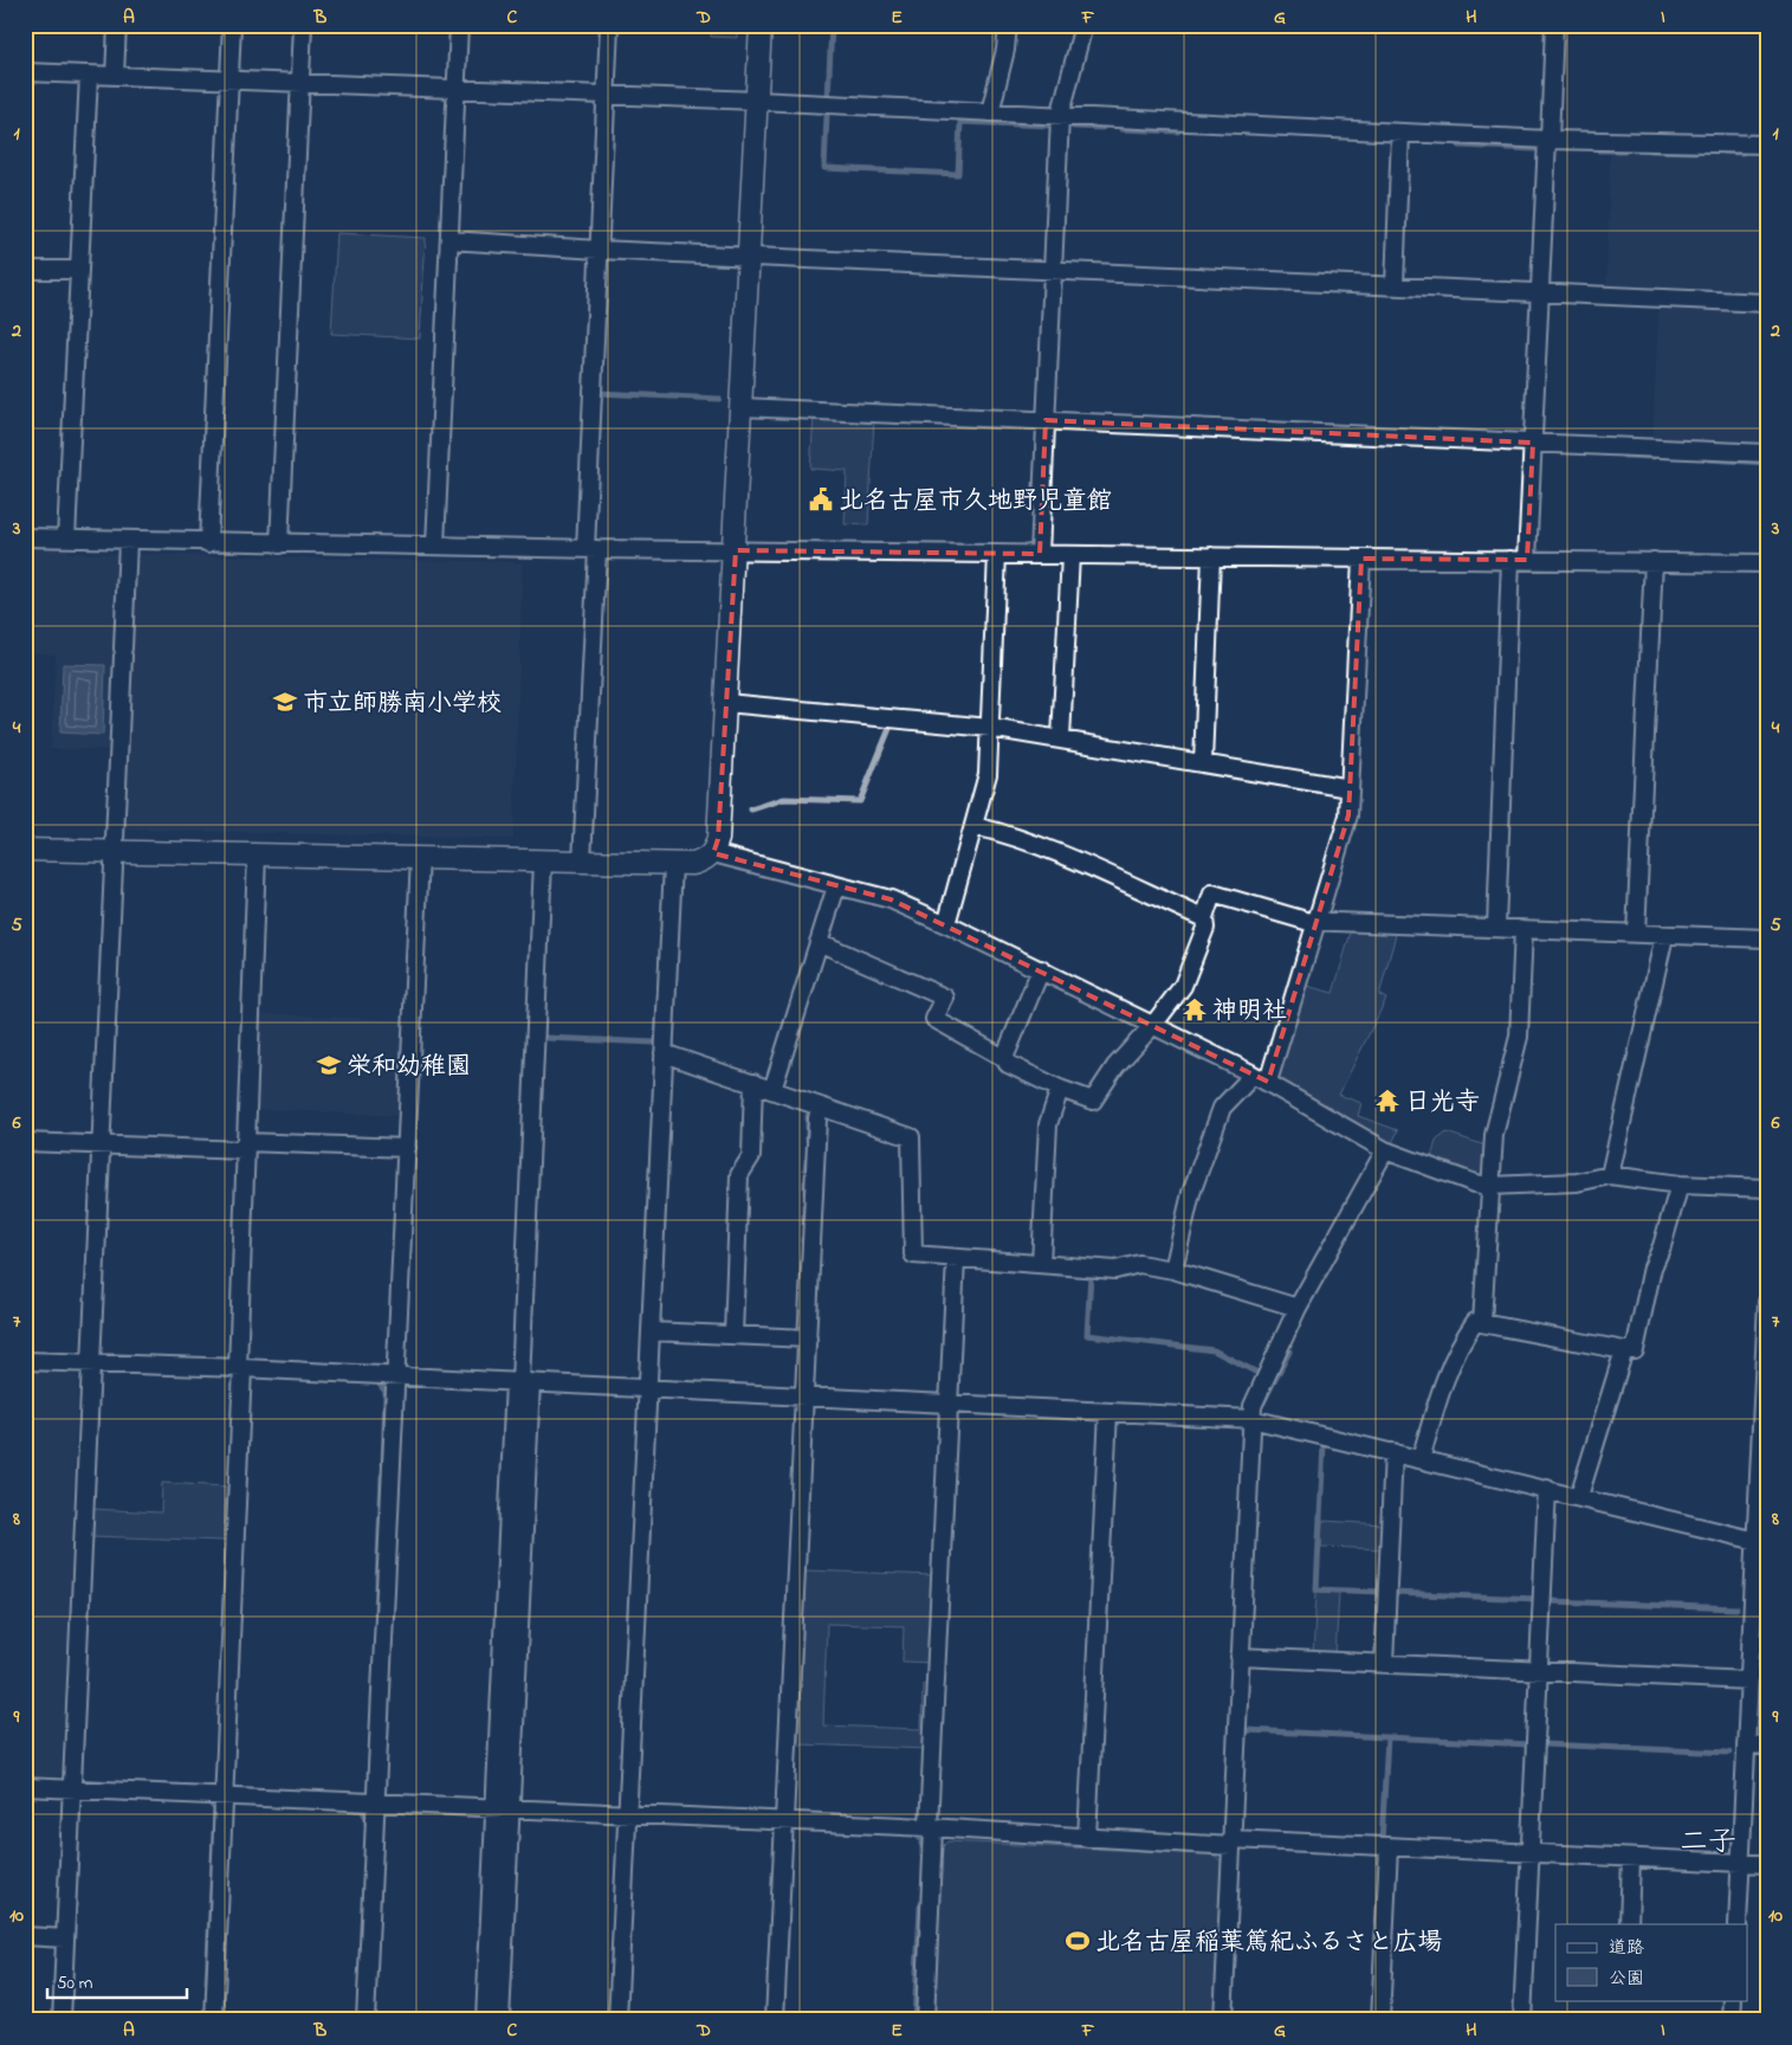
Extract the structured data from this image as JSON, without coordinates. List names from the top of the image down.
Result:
{
  "districts": ["二子"],
  "places": {
    "public building": ["北名古屋市久地野児童館"],
    "school or university": ["市立師勝南小学校", "栄和幼稚園"],
    "temple": ["神明社", "日光寺"],
    "sports": ["北名古屋稲葉篤紀ふるさと広場"]
  },
  "legend": ["道路", "公園"],
  "scale_bar": "50 m",
  "grid": {
    "columns": [
      "A",
      "B",
      "C",
      "D",
      "E",
      "F",
      "G",
      "H",
      "I"
    ],
    "rows": [
      "1",
      "2",
      "3",
      "4",
      "5",
      "6",
      "7",
      "8",
      "9",
      "10"
    ]
  }
}
